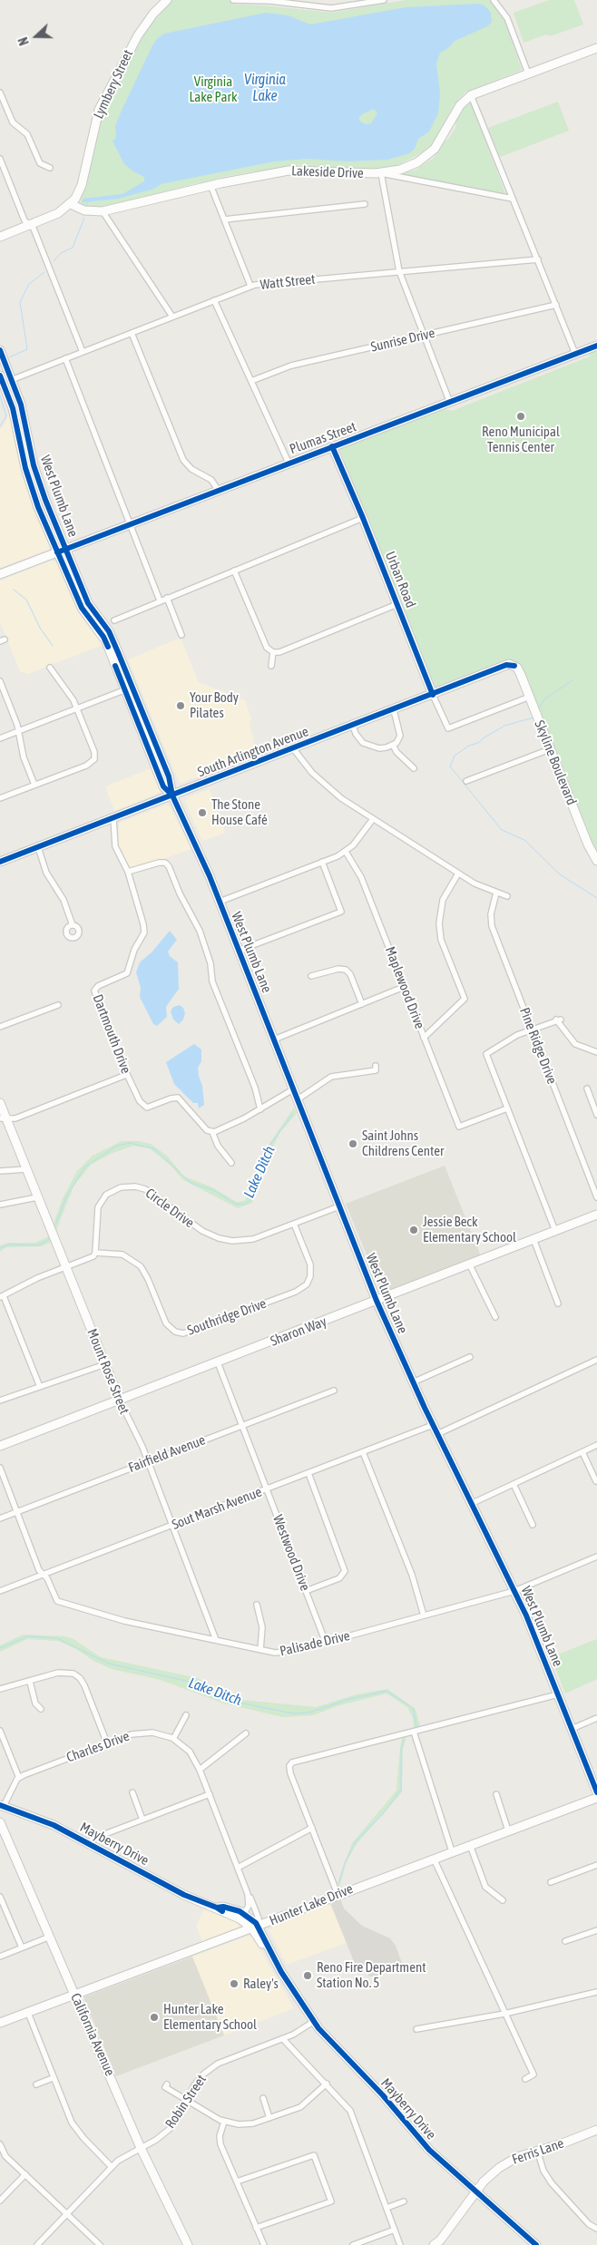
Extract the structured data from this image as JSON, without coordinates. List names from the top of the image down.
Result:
{
  "streets": {
    "street": [
      "Lymbery Street",
      "Lakeside Drive",
      "Watt Street",
      "Sunrise Drive",
      "Plumas Street",
      "West Plumb Lane",
      "Urban Road",
      "South Arlington Avenue",
      "Skyline Boulevard",
      "Maplewood Drive",
      "Dartmouth Drive",
      "Pine Ridge Drive",
      "Circle Drive",
      "Southridge Drive",
      "Sharon Way",
      "Mount Rose Street",
      "Fairfield Avenue",
      "Sout Marsh Avenue",
      "Westwood Drive",
      "Palisade Drive",
      "Charles Drive",
      "Mayberry Drive",
      "Hunter Lake Drive",
      "California Avenue",
      "Robin Street",
      "Ferris Lane"
    ]
  },
  "crossings": [
    ["Lymbery Street", "Lakeside Drive"],
    ["Watt Street", "West Plumb Lane"],
    ["Plumas Street", "West Plumb Lane"],
    ["Plumas Street", "Urban Road"],
    ["West Plumb Lane", "South Arlington Avenue"],
    ["West Plumb Lane", "Circle Drive"],
    ["West Plumb Lane", "Sharon Way"],
    ["West Plumb Lane", "Sout Marsh Avenue"],
    ["West Plumb Lane", "Palisade Drive"],
    ["Urban Road", "South Arlington Avenue"],
    ["Urban Road", "Skyline Boulevard"],
    ["South Arlington Avenue", "Skyline Boulevard"],
    ["South Arlington Avenue", "Dartmouth Drive"],
    ["Circle Drive", "Southridge Drive"],
    ["Sharon Way", "Mount Rose Street"],
    ["Sharon Way", "Westwood Drive"],
    ["Mount Rose Street", "Fairfield Avenue"],
    ["Mount Rose Street", "Sout Marsh Avenue"],
    ["Mount Rose Street", "Palisade Drive"],
    ["Fairfield Avenue", "Westwood Drive"],
    ["Fairfield Avenue", "Palisade Drive"],
    ["Sout Marsh Avenue", "Westwood Drive"],
    ["Sout Marsh Avenue", "Palisade Drive"],
    ["Westwood Drive", "Palisade Drive"],
    ["Charles Drive", "Mayberry Drive"],
    ["Charles Drive", "Hunter Lake Drive"],
    ["Mayberry Drive", "Hunter Lake Drive"],
    ["Mayberry Drive", "Robin Street"],
    ["Mayberry Drive", "Ferris Lane"],
    ["Hunter Lake Drive", "California Avenue"],
    ["California Avenue", "Robin Street"]
  ],
  "water": ["Virginia Lake", "Lake Ditch"],
  "parks": ["Virginia Lake Park"],
  "places": [
    "Reno Municipal Tennis Center",
    "Your Body Pilates",
    "The Stone House Café",
    "Saint Johns Childrens Center",
    "Jessie Beck Elementary School",
    "Reno Fire Department Station No. 5",
    "Raley's",
    "Hunter Lake Elementary School"
  ],
  "north": "left"
}
